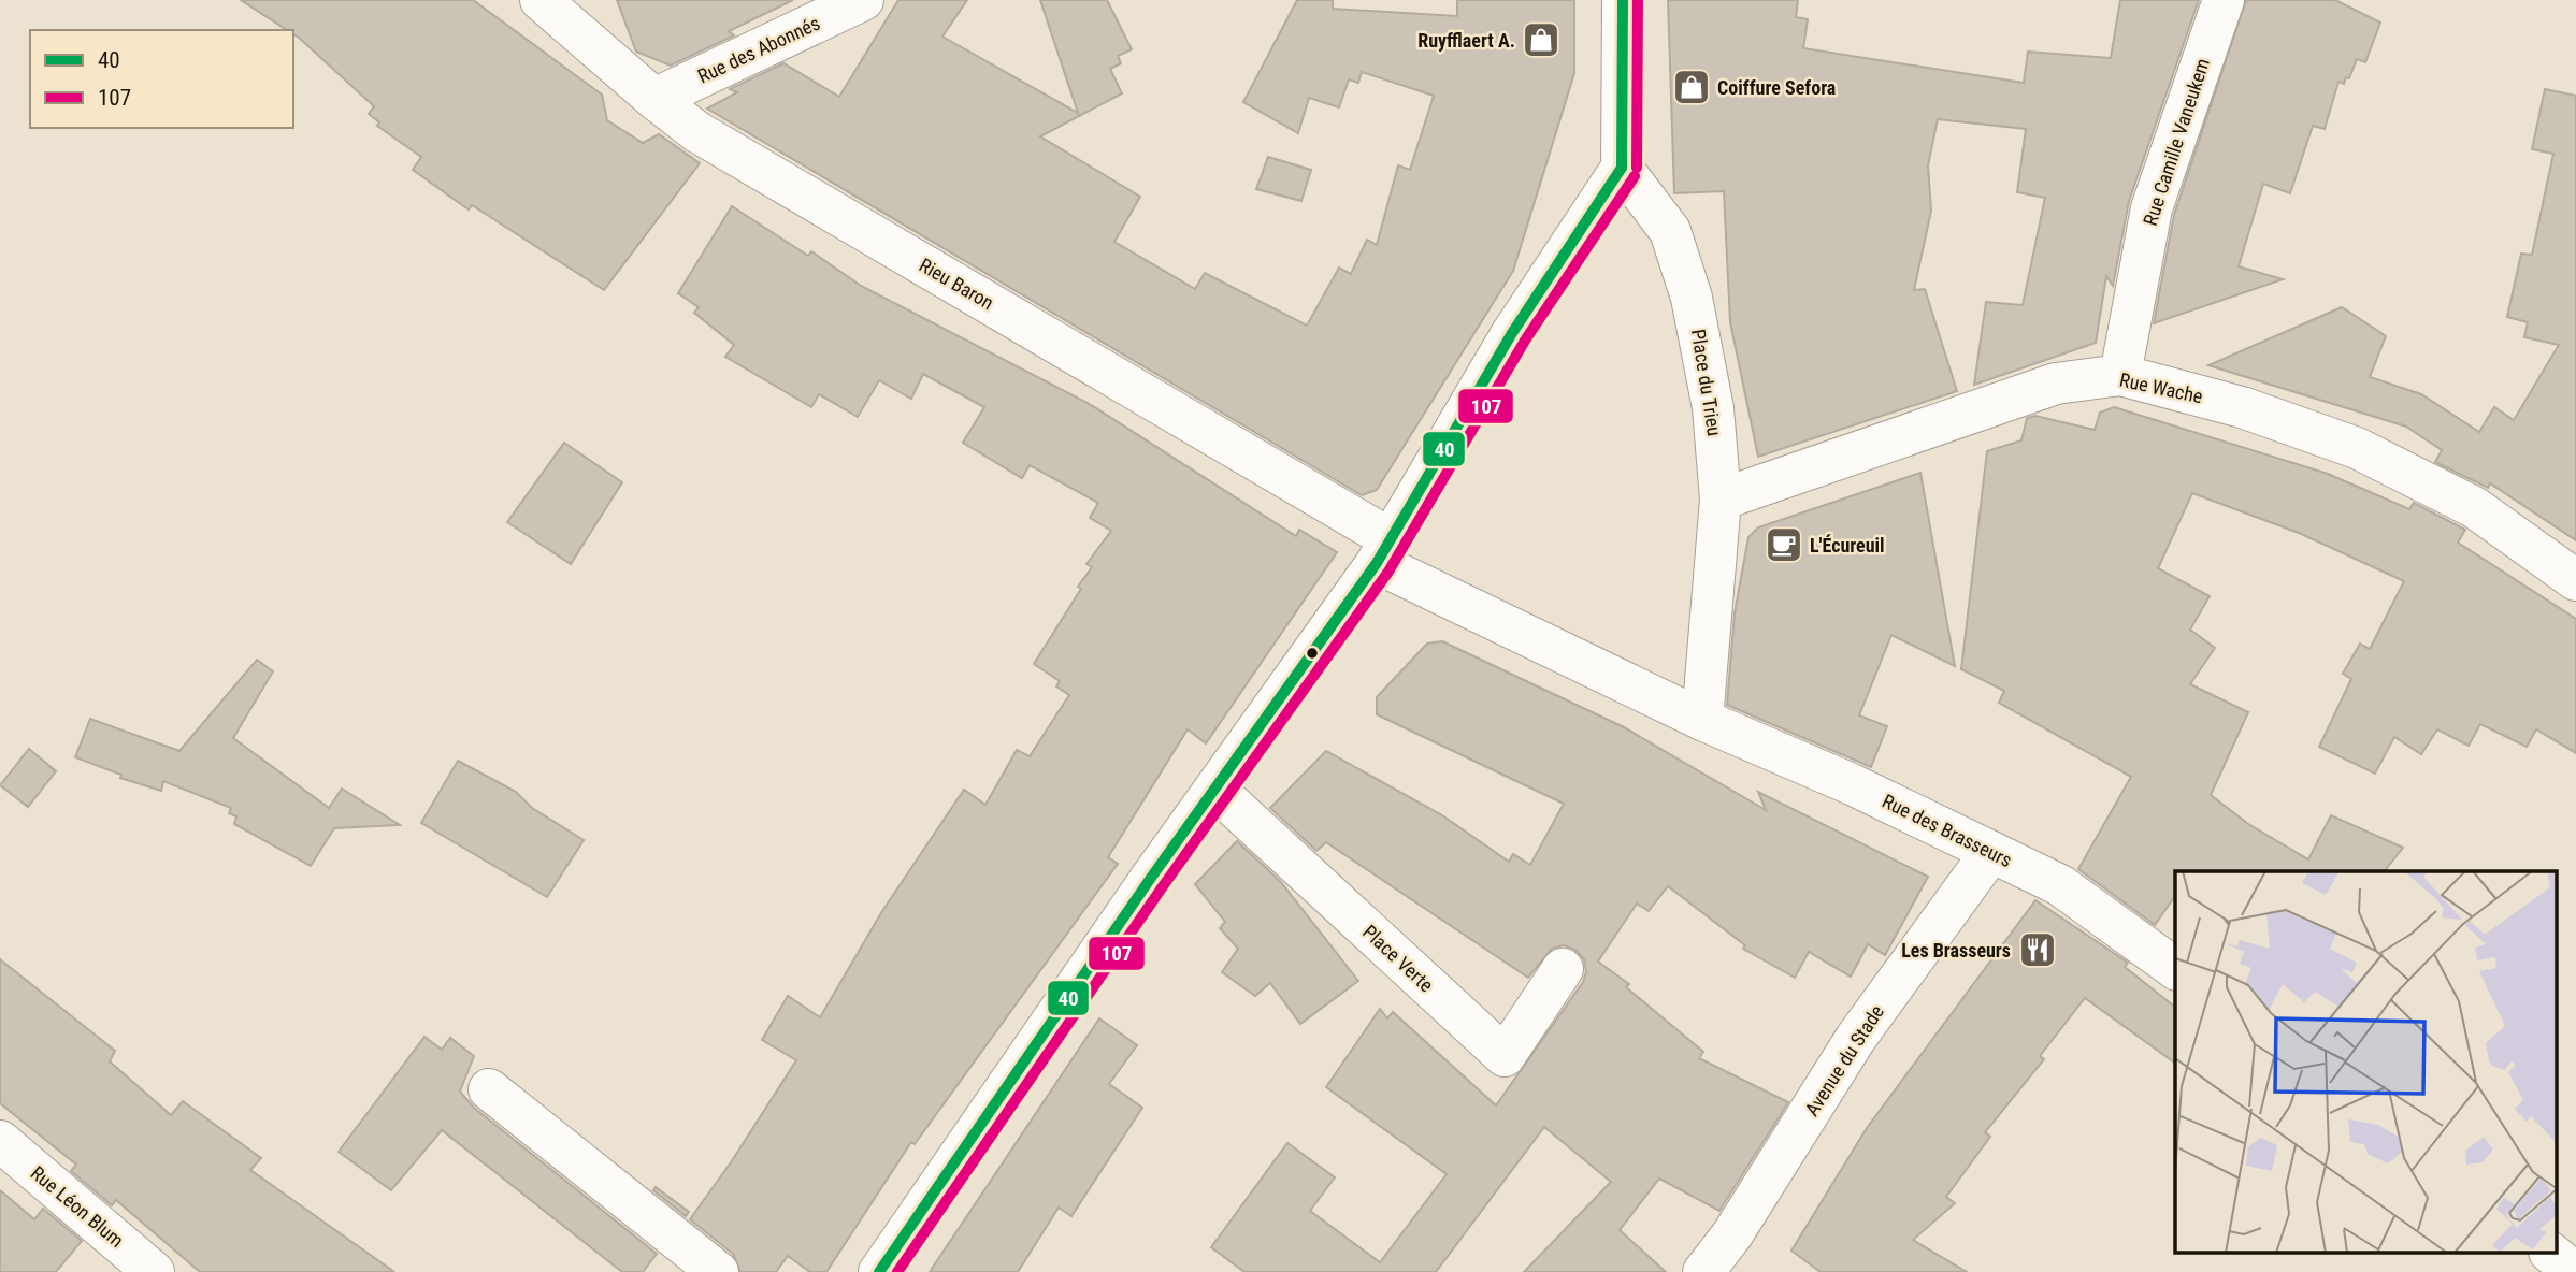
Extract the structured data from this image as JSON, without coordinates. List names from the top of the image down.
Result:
{
  "streets": {
    "street": [
      "Rue des Abonnés",
      "Rue Camille Vaneukem",
      "Rieu Baron",
      "Place du Trieu",
      "Rue Wache",
      "Rue des Brasseurs",
      "Place Verte",
      "Avenue du Stade",
      "Rue Léon Blum"
    ]
  },
  "crossings": [
    ["Rue des Abonnés", "Rieu Baron"],
    ["Rue Camille Vaneukem", "Rue Wache"],
    ["Place du Trieu", "Rue Wache"],
    ["Place du Trieu", "Rue des Brasseurs"],
    ["Rue des Brasseurs", "Avenue du Stade"]
  ],
  "places": {
    "shop": ["Ruyfflaert A.", "Coiffure Sefora"],
    "cafe": ["L'Écureuil"],
    "restaurant": ["Les Brasseurs"]
  },
  "lines": ["transit line 40", "transit line 107"],
  "legend": ["40", "107"]
}
